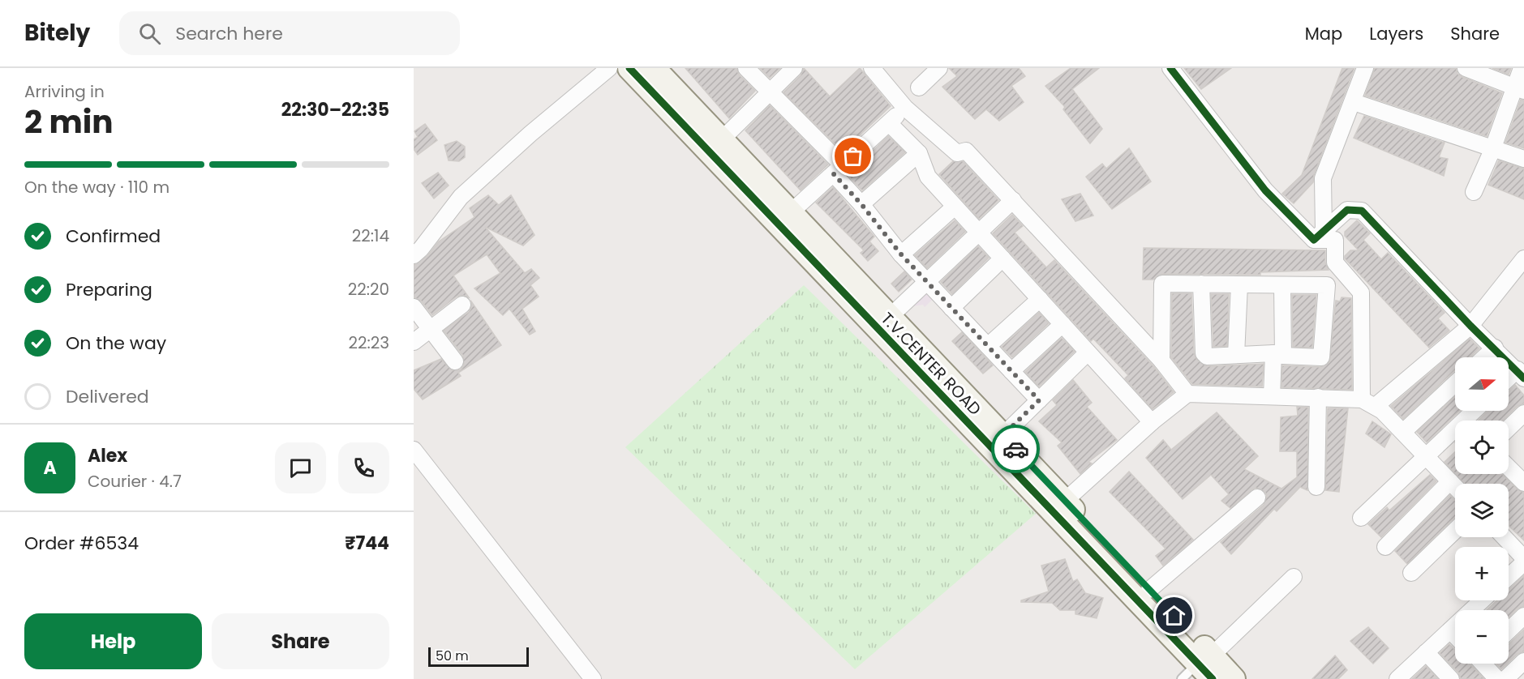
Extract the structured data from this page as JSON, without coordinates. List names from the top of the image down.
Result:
{
  "streets": {
    "street": ["T.V.CENTER ROAD"]
  },
  "scale_bar": "50 m",
  "north": "right",
  "page": {
    "header": "Bitely",
    "search": "Search here",
    "nav": ["Map", "Layers", "Share"],
    "heading": ["2 min", "Arriving in", "22:30–22:35"],
    "panel": [
      "Alex",
      "Courier · 4.7",
      "Order #6534",
      "₹744"
    ],
    "bar": "On the way · 110 m",
    "list": [
      ["Confirmed", "22:14"],
      ["Preparing", "22:20"],
      ["On the way", "22:23"],
      "Delivered"
    ],
    "map_buttons": ["+", "−"],
    "round": "A",
    "buttons": ["Help", "Share"],
    "scale": "50 m"
  }
}
